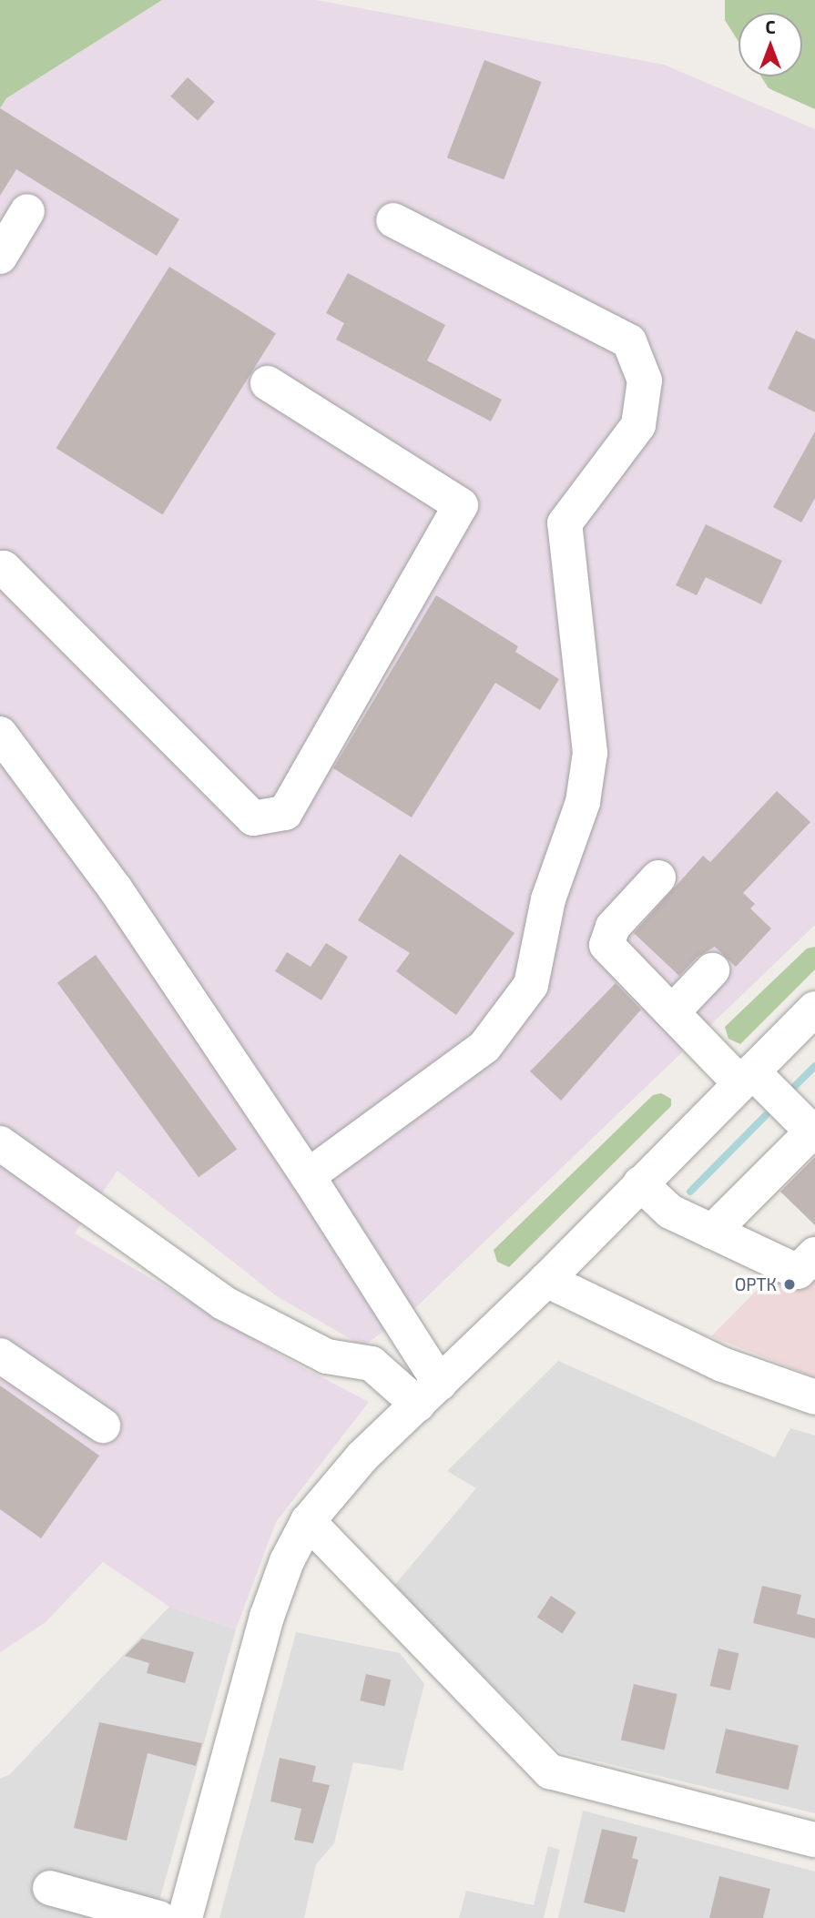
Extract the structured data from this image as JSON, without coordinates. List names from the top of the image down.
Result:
{
  "places": ["ОРТК"],
  "north": "top"
}
